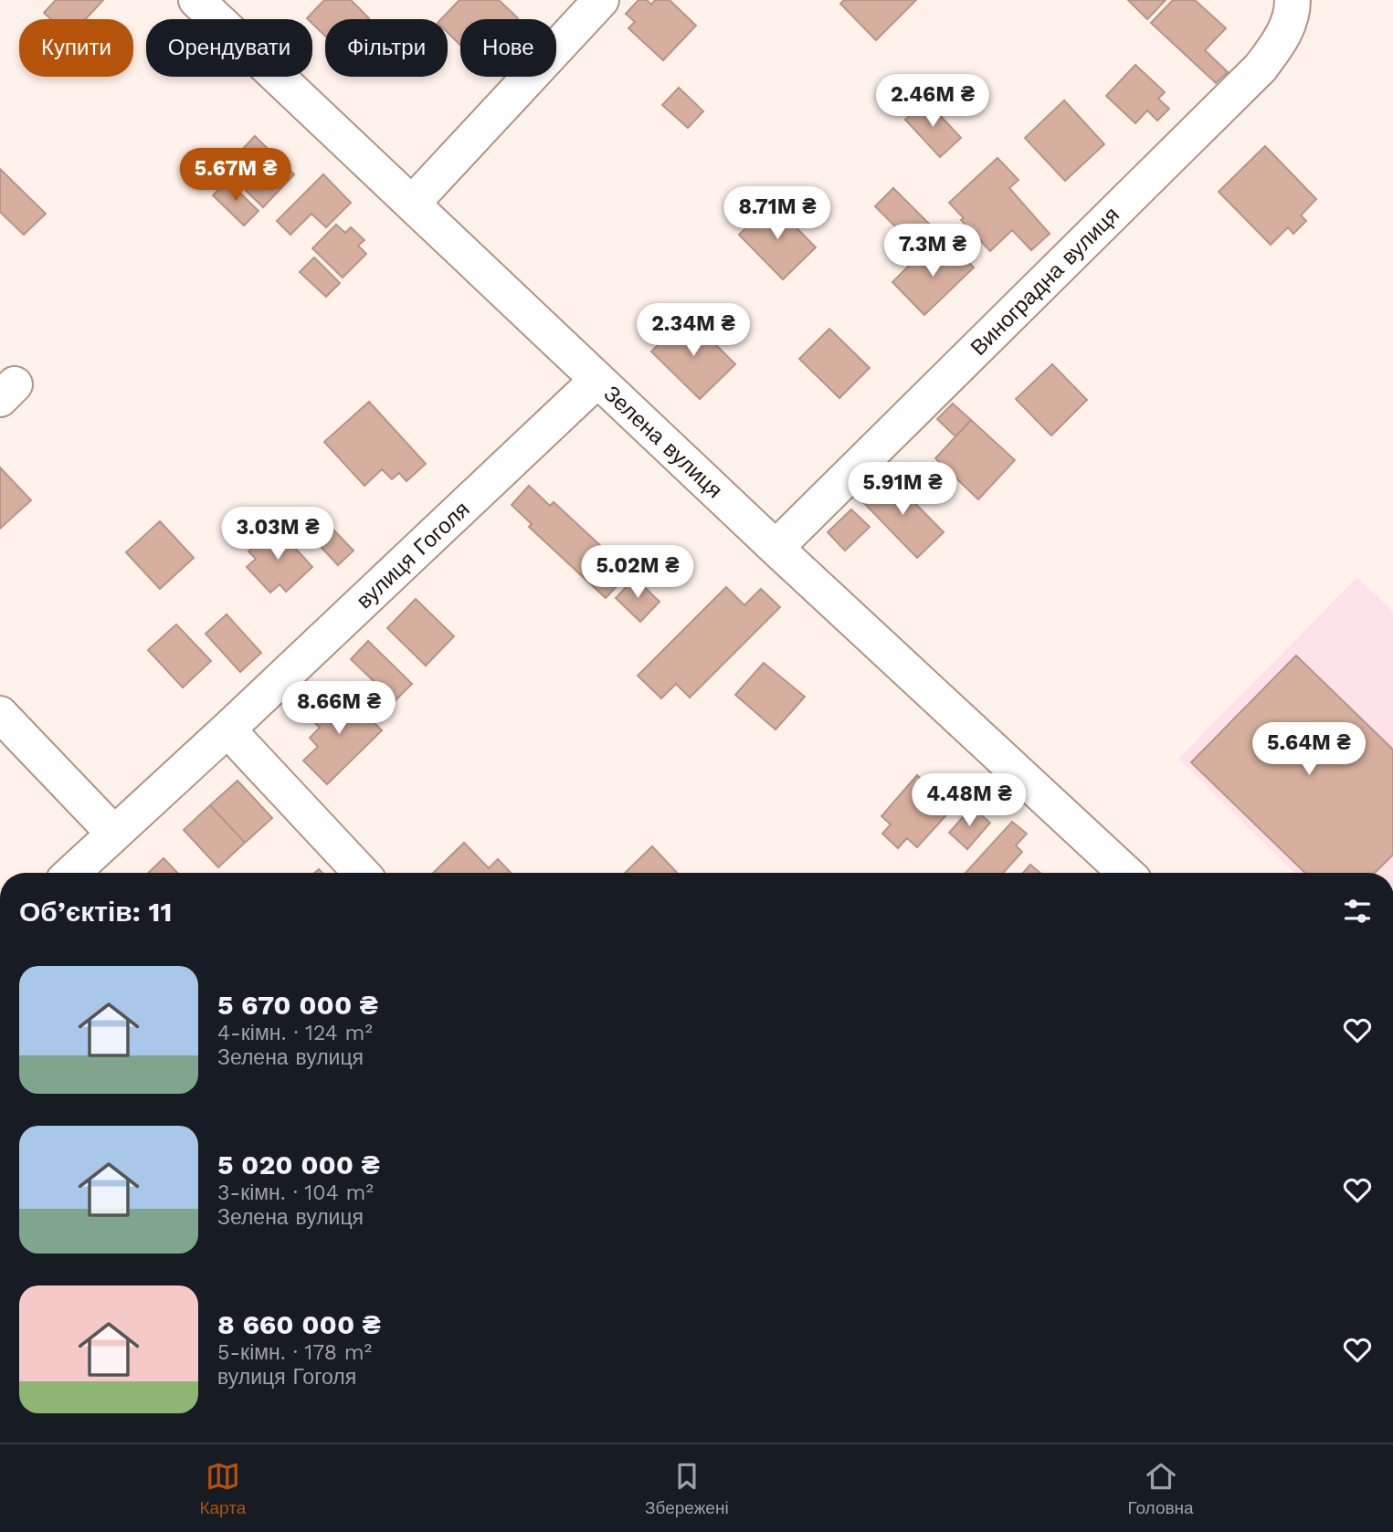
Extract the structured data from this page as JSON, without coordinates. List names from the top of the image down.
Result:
{
  "streets": {
    "main road": ["Виноградна вулиця", "Зелена вулиця", "вулиця Гоголя"]
  },
  "crossings": [
    ["Виноградна вулиця", "Зелена вулиця"],
    ["Зелена вулиця", "вулиця Гоголя"]
  ],
  "page": {
    "chip": [
      "Купити",
      "Орендувати",
      "Фільтри",
      "Нове"
    ],
    "price": [
      "2.46M ₴",
      "5.67M ₴",
      "8.71M ₴",
      "7.3M ₴",
      "2.34M ₴",
      "5.91M ₴",
      "3.03M ₴",
      "5.02M ₴",
      "8.66M ₴",
      "5.64M ₴",
      "4.48M ₴"
    ],
    "heading": "Об’єктів: 11",
    "list": [
      {
        "name": "5 670 000 ₴",
        "note": "4-кімн. · 124 m² · Зелена вулиця"
      },
      {
        "name": "5 020 000 ₴",
        "note": "3-кімн. · 104 m² · Зелена вулиця"
      },
      {
        "name": "8 660 000 ₴",
        "note": "5-кімн. · 178 m² · вулиця Гоголя"
      }
    ],
    "tabs": ["Карта", "Збережені", "Головна"]
  }
}
